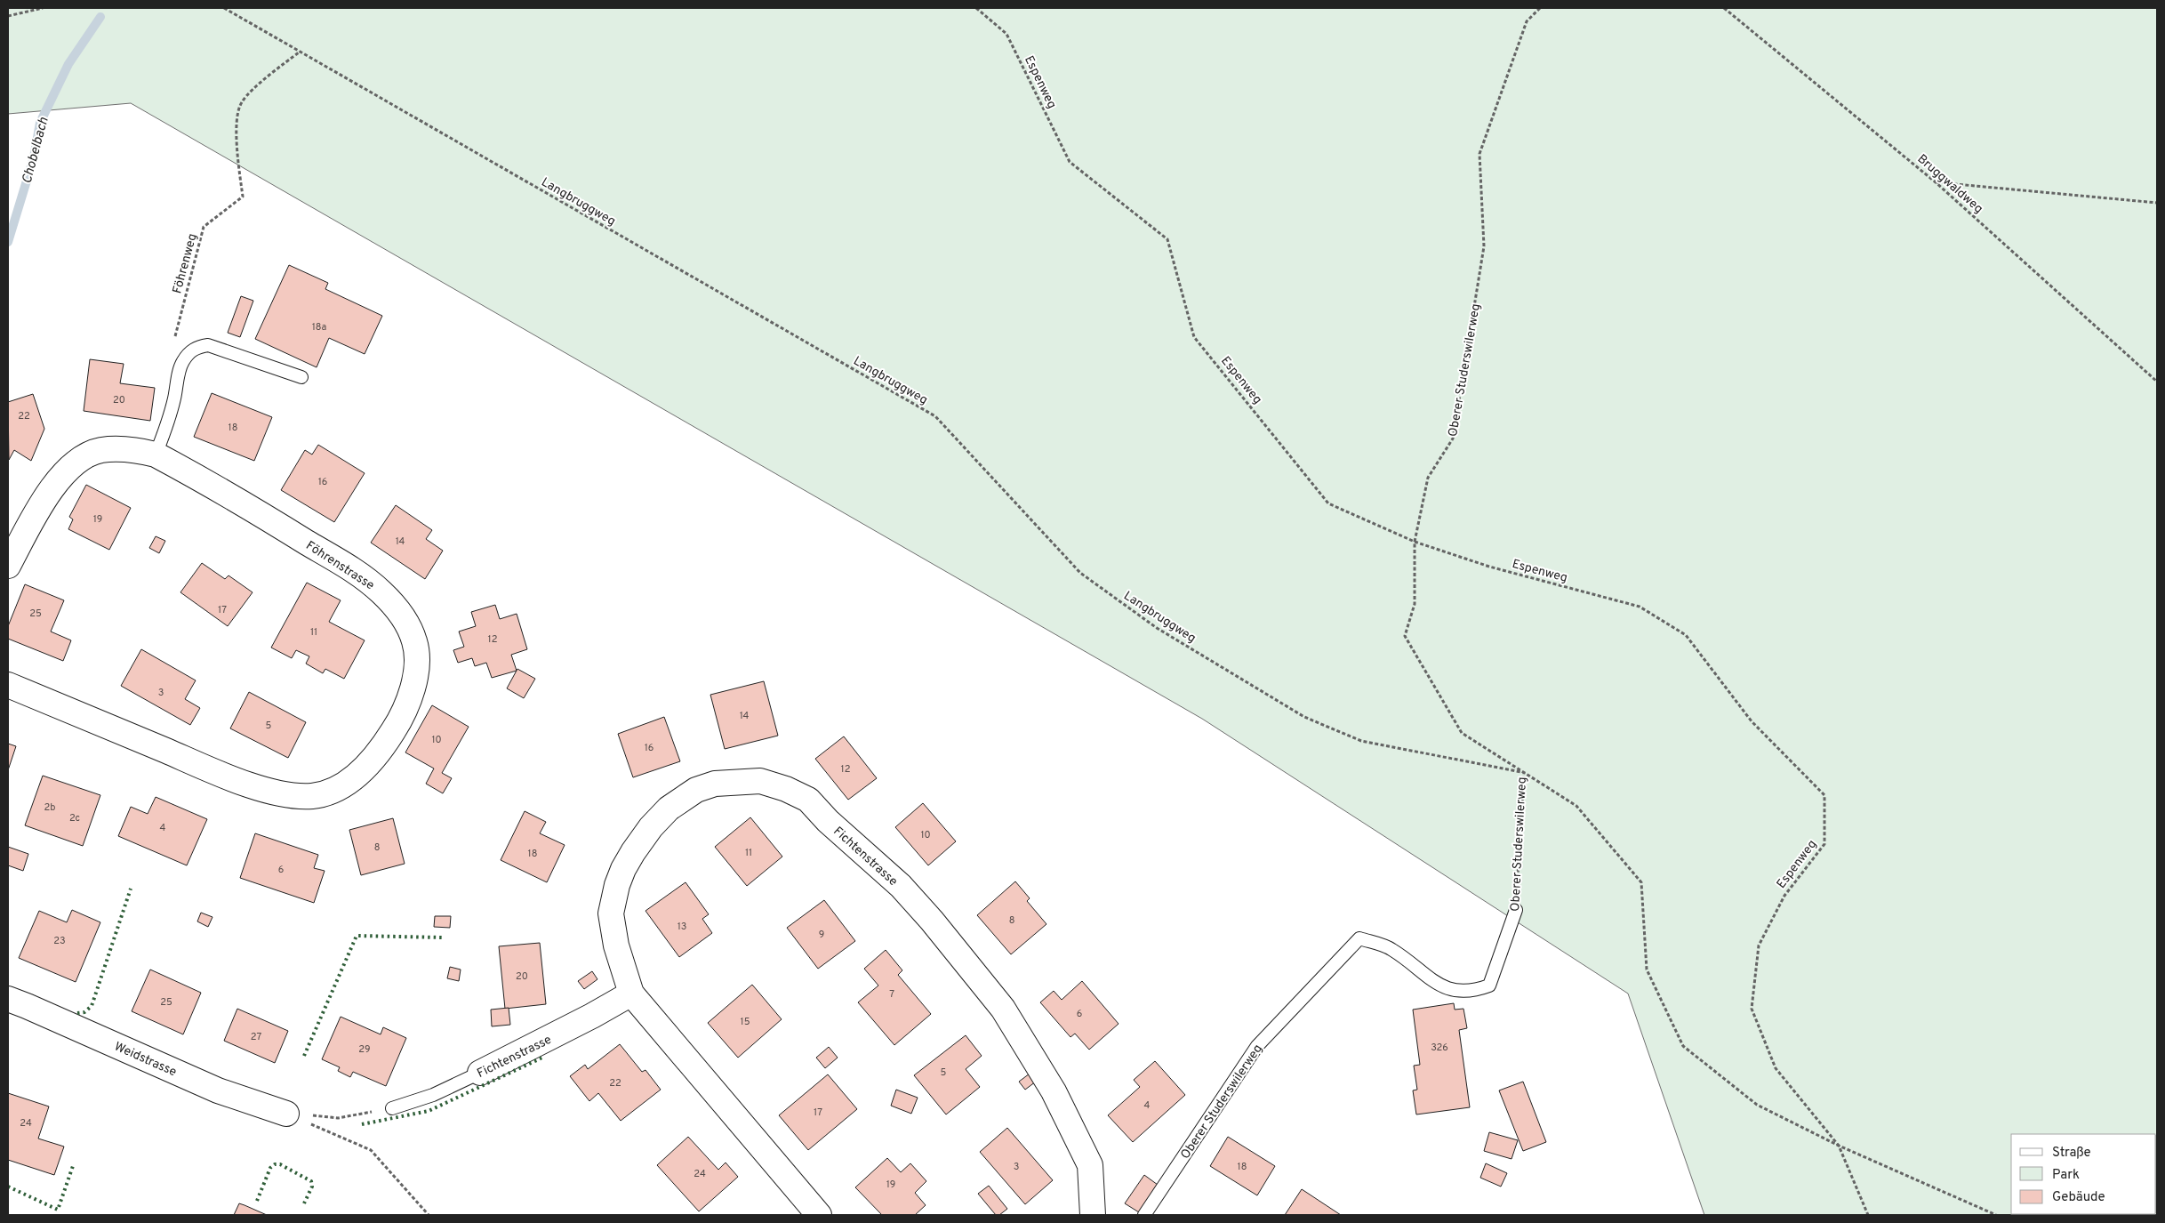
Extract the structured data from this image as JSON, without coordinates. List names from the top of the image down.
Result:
{
  "streets": {
    "street": ["Föhrenstrasse", "Fichtenstrasse", "Weidstrasse"],
    "lane": ["Oberer Studerswilerweg"],
    "path": [
      "Espenweg",
      "Bruggwaldweg",
      "Langbruggweg",
      "Föhrenweg"
    ]
  },
  "crossings": [
    ["Espenweg", "Oberer Studerswilerweg"],
    ["Langbruggweg", "Föhrenweg"],
    ["Langbruggweg", "Oberer Studerswilerweg"]
  ],
  "water": ["Chobelbach"],
  "house_numbers": [
    "18a",
    "20",
    "22",
    "18",
    "16",
    "19",
    "14",
    "17",
    "25",
    "11",
    "12",
    "3",
    "14",
    "5",
    "10",
    "16",
    "12",
    "2b",
    "2c",
    "4",
    "10",
    "8",
    "11",
    "18",
    "6",
    "8",
    "13",
    "9",
    "23",
    "20",
    "7",
    "25",
    "6",
    "15",
    "27",
    "326",
    "29",
    "5",
    "22",
    "4",
    "17",
    "24",
    "3",
    "18",
    "24",
    "19"
  ],
  "legend": ["Straße", "Park", "Gebäude"]
}
